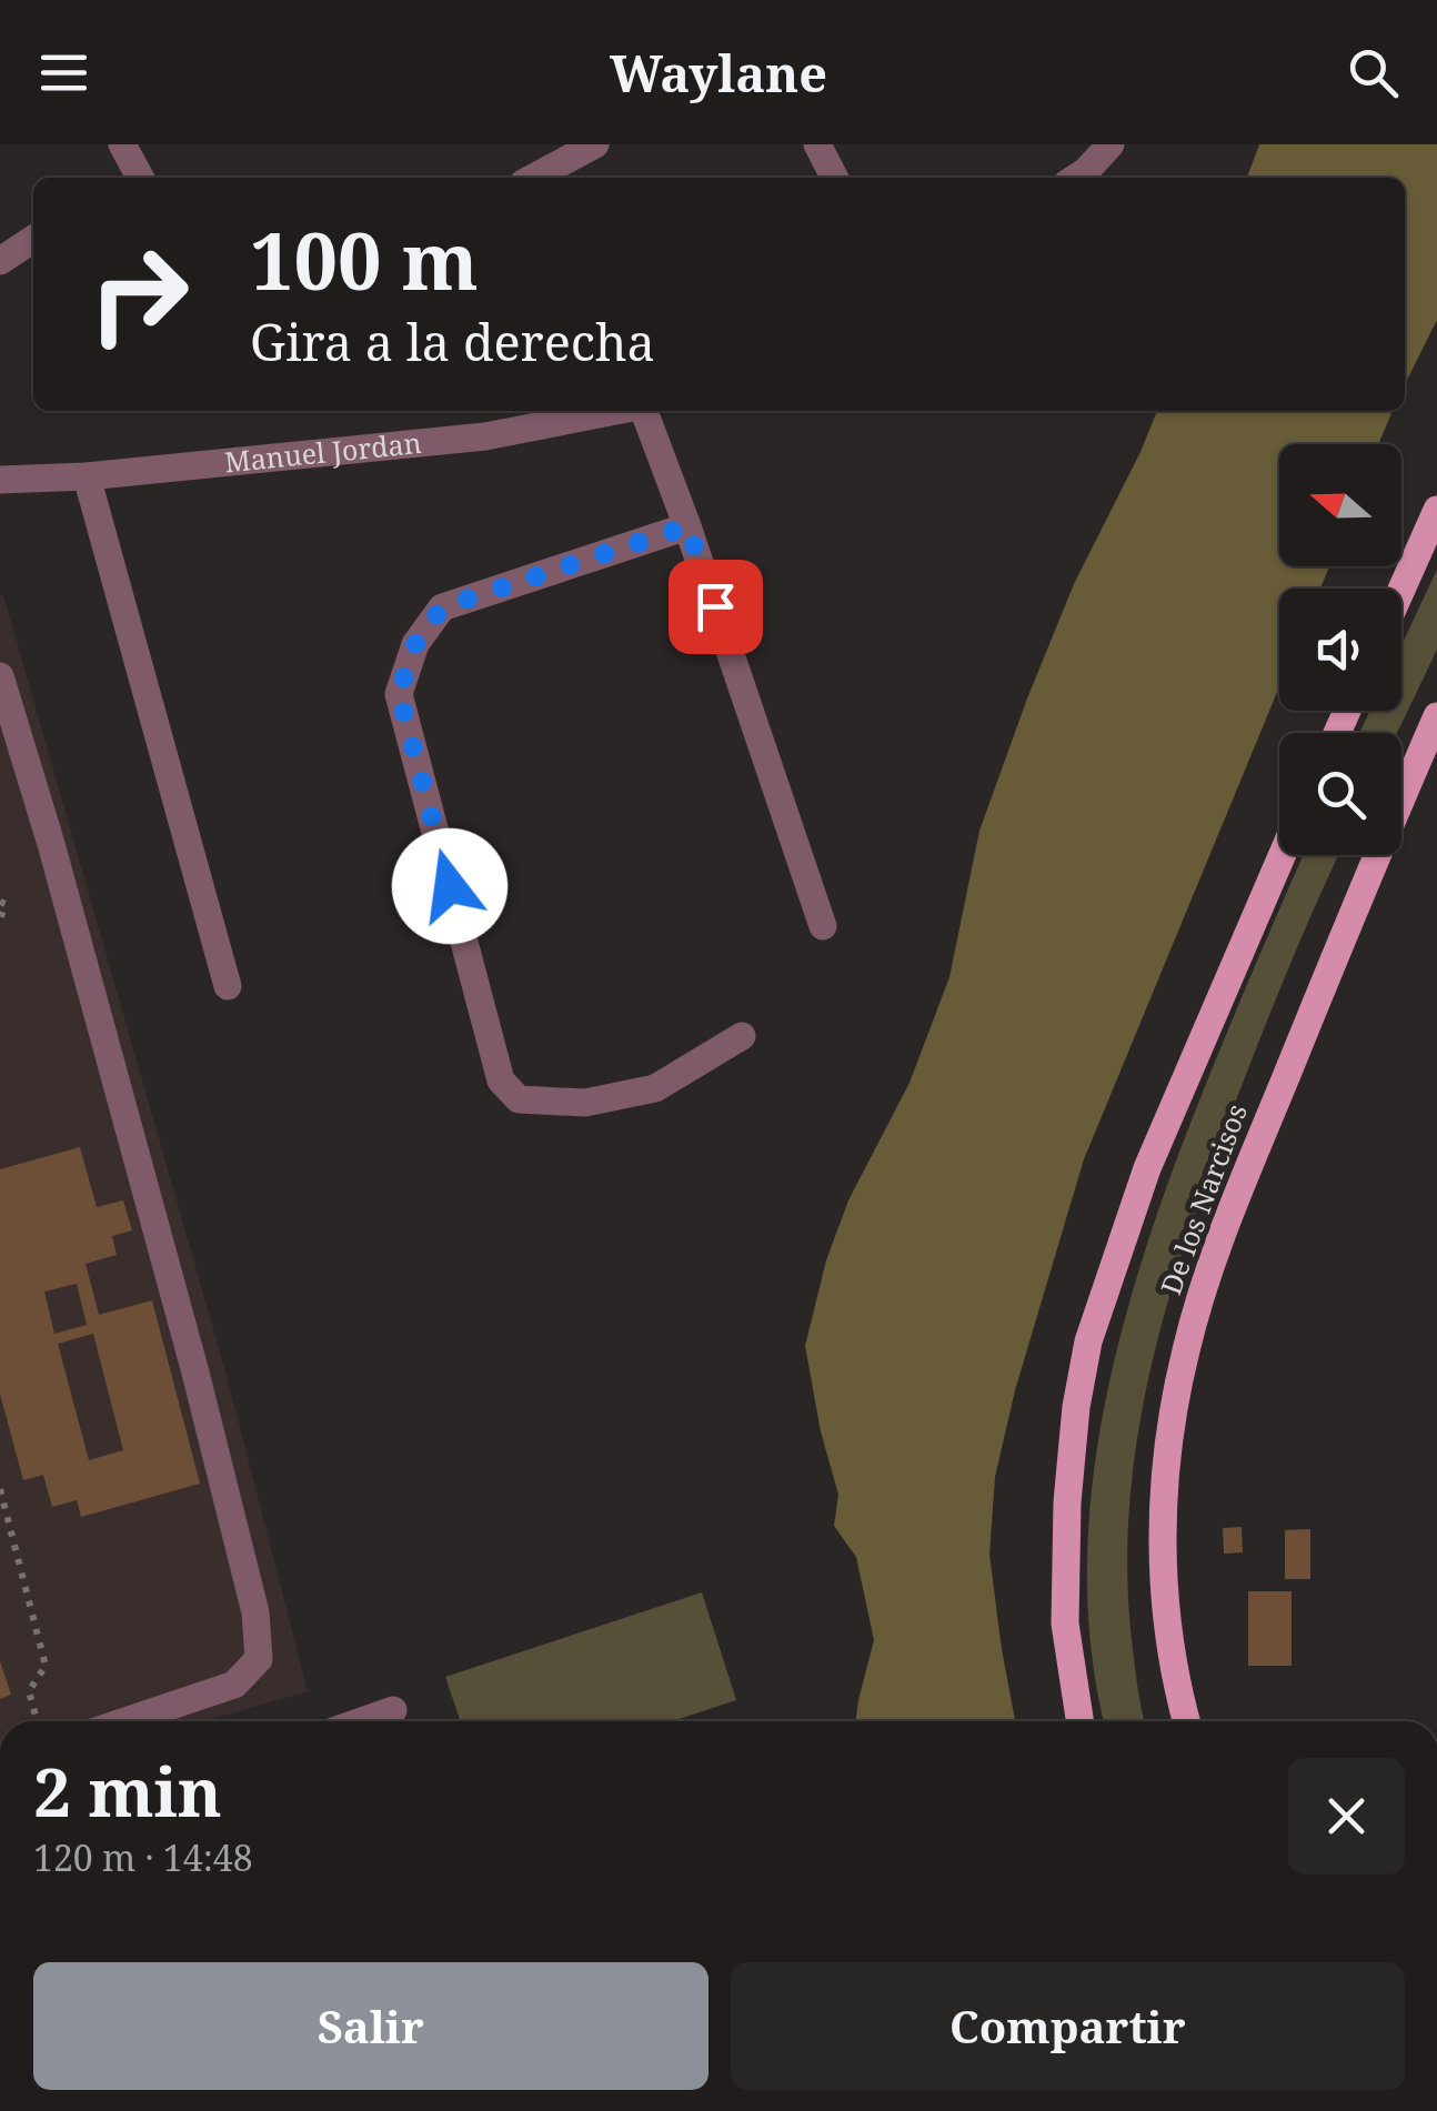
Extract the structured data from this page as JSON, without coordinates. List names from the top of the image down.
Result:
{
  "streets": {
    "main road": ["De los Narcisos"],
    "street": ["Manuel Jordan"]
  },
  "north": "left",
  "page": {
    "header": "Waylane",
    "turn": ["100 m", "Gira a la derecha"],
    "heading": ["2 min", "120 m · 14:48"],
    "buttons": ["Salir", "Compartir"]
  }
}
